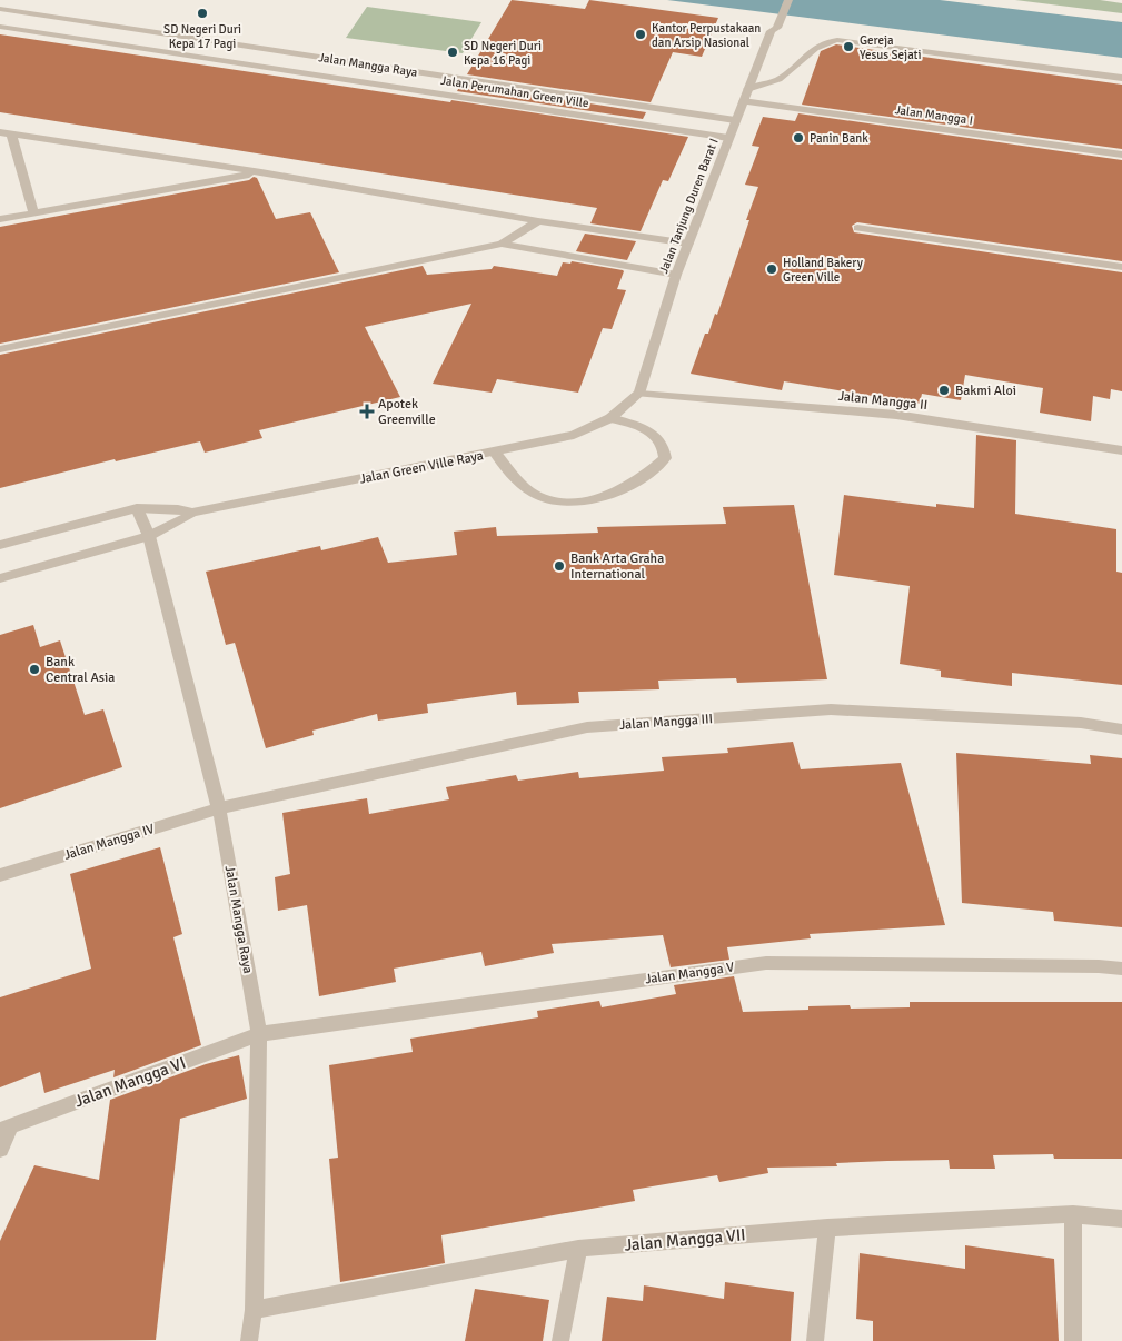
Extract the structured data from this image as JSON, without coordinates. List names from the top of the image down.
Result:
{
  "streets": {
    "street": [
      "Jalan Mangga Raya",
      "Jalan Perumahan Green Ville",
      "Jalan Mangga I",
      "Jalan Tanjung Duren Barat I",
      "Jalan Mangga II",
      "Jalan Green Ville Raya",
      "Jalan Mangga III",
      "Jalan Mangga IV",
      "Jalan Mangga V",
      "Jalan Mangga VI",
      "Jalan Mangga VII"
    ]
  },
  "crossings": [
    ["Jalan Mangga Raya", "Jalan Tanjung Duren Barat I"],
    ["Jalan Mangga Raya", "Jalan Green Ville Raya"],
    ["Jalan Mangga Raya", "Jalan Mangga III"],
    ["Jalan Mangga Raya", "Jalan Mangga IV"],
    ["Jalan Mangga Raya", "Jalan Mangga V"],
    ["Jalan Mangga Raya", "Jalan Mangga VI"],
    ["Jalan Mangga Raya", "Jalan Mangga VII"],
    ["Jalan Perumahan Green Ville", "Jalan Tanjung Duren Barat I"],
    ["Jalan Mangga I", "Jalan Tanjung Duren Barat I"],
    ["Jalan Tanjung Duren Barat I", "Jalan Mangga II"],
    ["Jalan Tanjung Duren Barat I", "Jalan Green Ville Raya"],
    ["Jalan Mangga II", "Jalan Green Ville Raya"],
    ["Jalan Mangga III", "Jalan Mangga IV"],
    ["Jalan Mangga V", "Jalan Mangga VI"]
  ],
  "places": {
    "other": [
      "SD Negeri Duri Kepa 17 Pagi",
      "Kantor Perpustakaan dan Arsip Nasional",
      "Gereja Yesus Sejati",
      "SD Negeri Duri Kepa 16 Pagi",
      "Panin Bank",
      "Holland Bakery Green Ville",
      "Bakmi Aloi",
      "Bank Arta Graha International",
      "Bank Central Asia"
    ],
    "health": ["Apotek Greenville"]
  }
}
